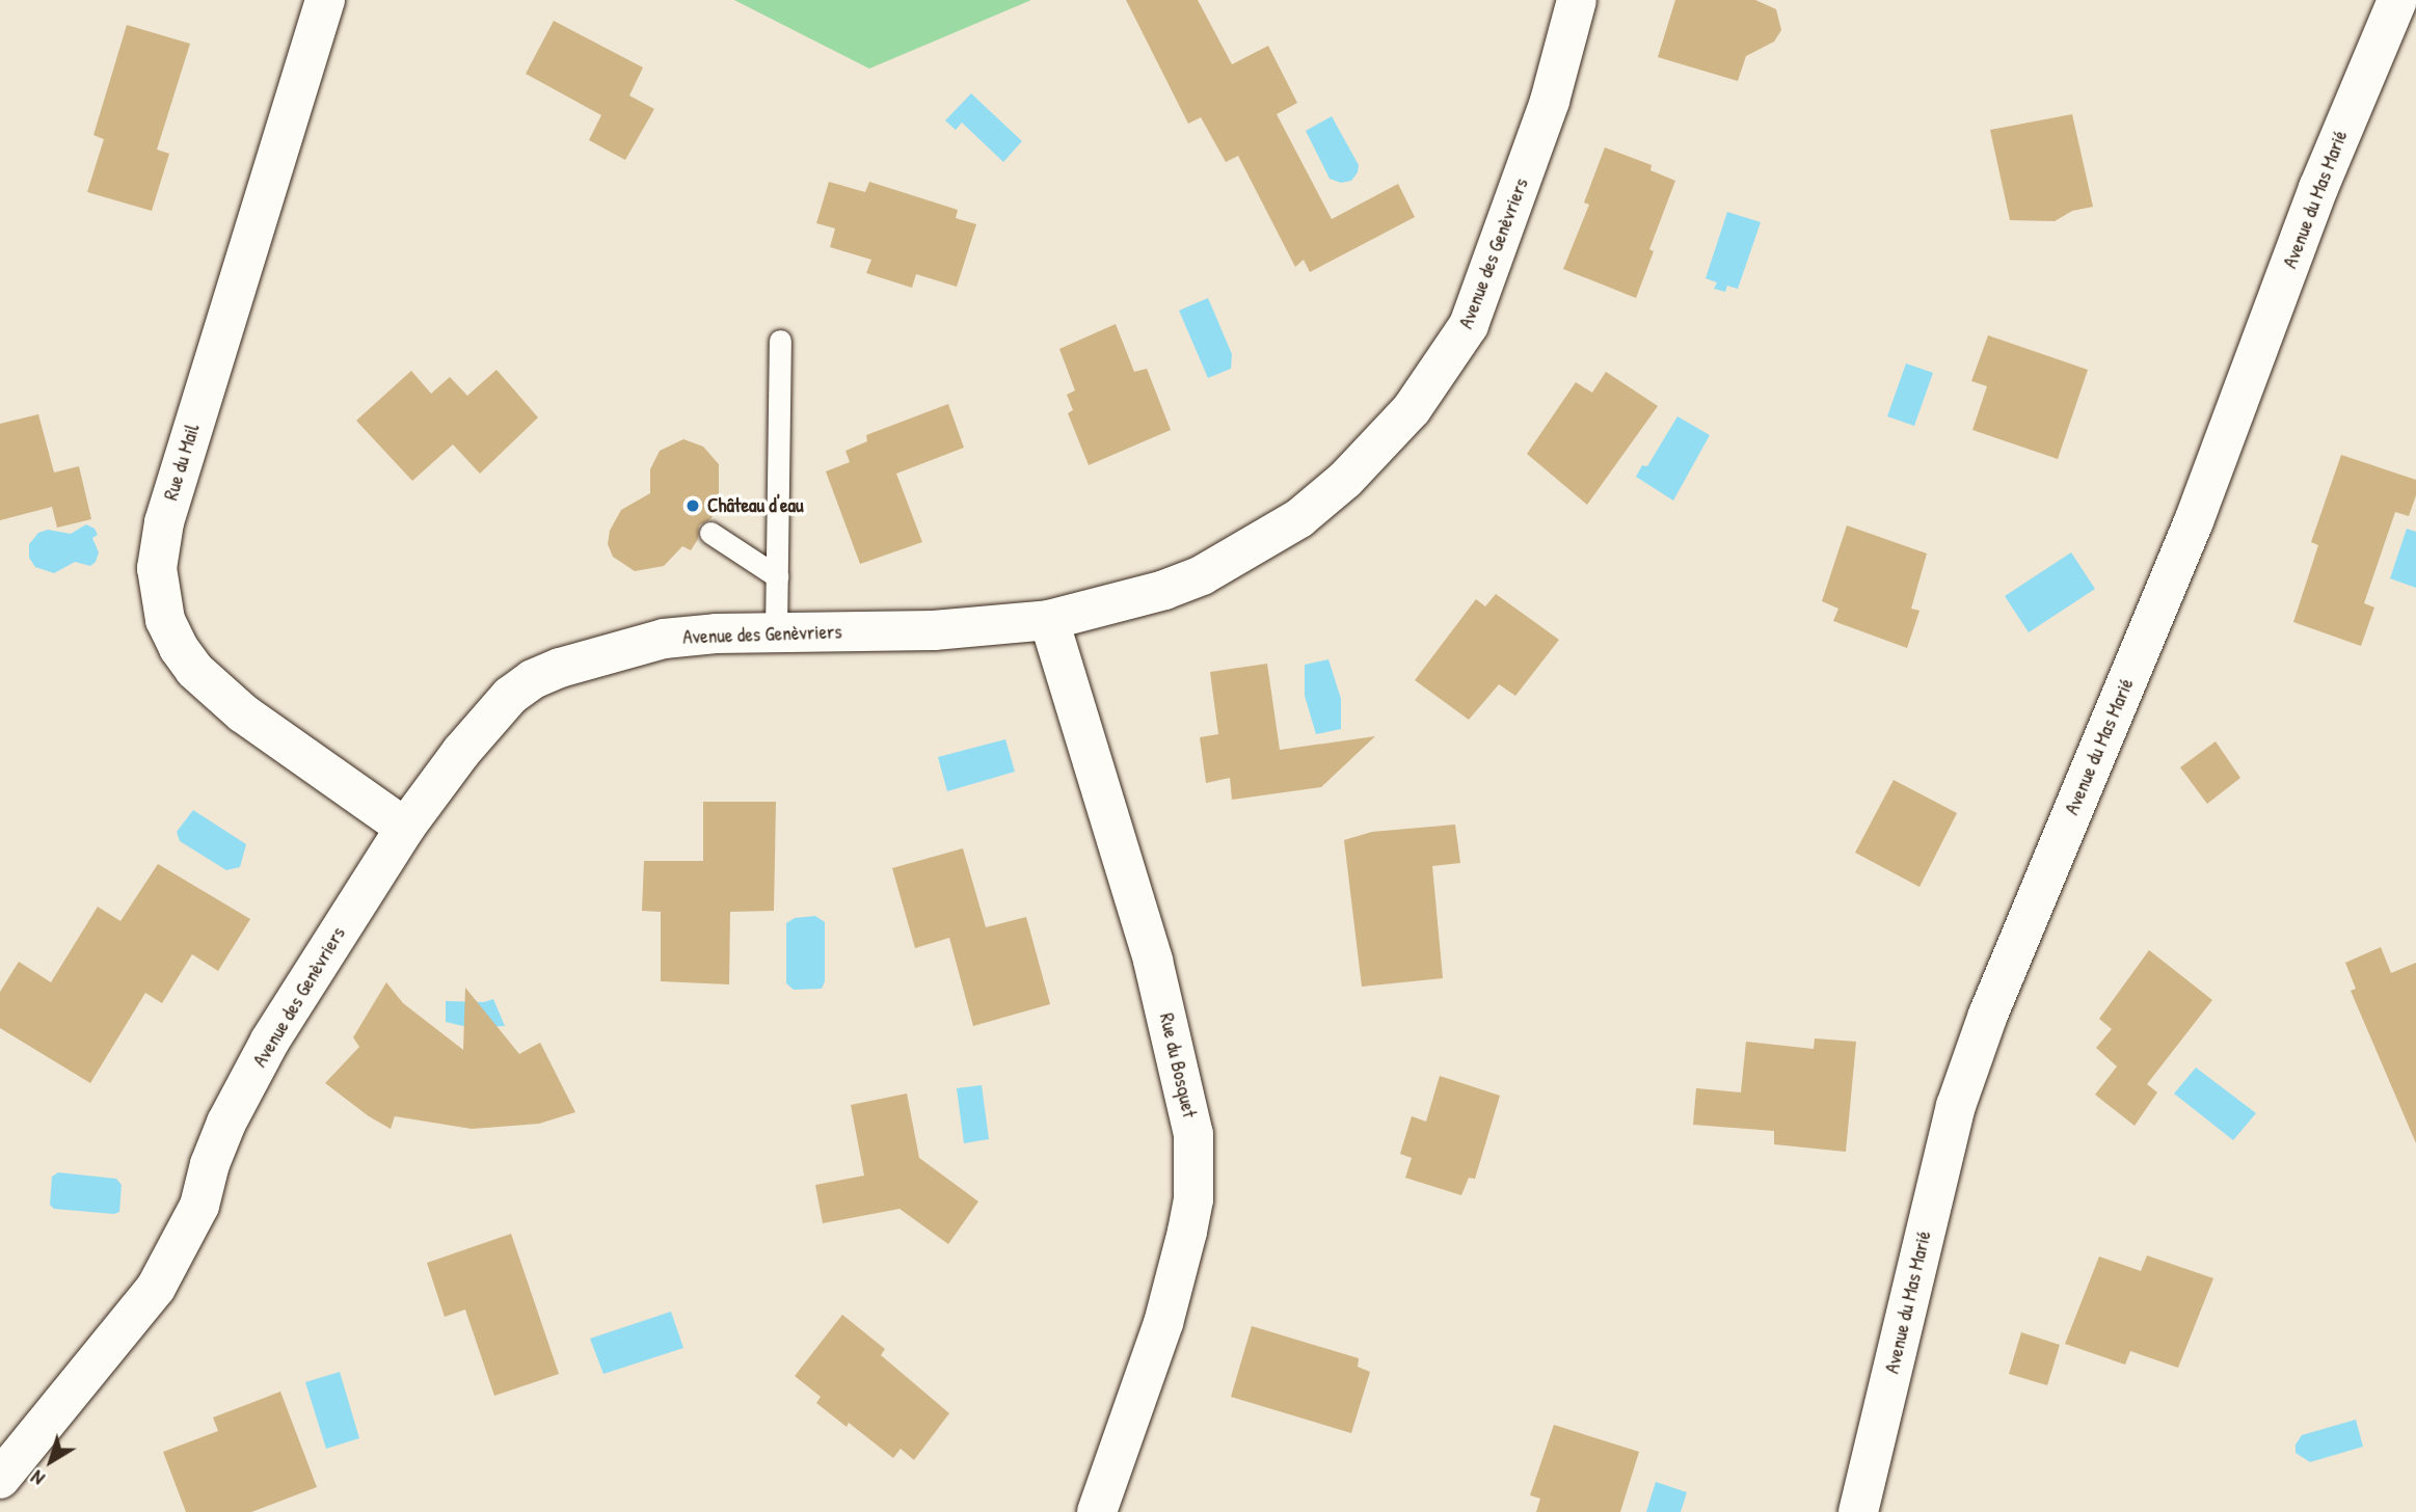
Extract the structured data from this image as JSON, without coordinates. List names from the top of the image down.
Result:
{
  "streets": {
    "street": [
      "Avenue du Mas Marié",
      "Avenue des Genèvriers",
      "Rue du Mail",
      "Rue du Bosquet"
    ]
  },
  "crossings": [
    ["Avenue des Genèvriers", "Rue du Mail"],
    ["Avenue des Genèvriers", "Rue du Bosquet"]
  ],
  "places": ["Château d'eau"],
  "north": "bottom left"
}
